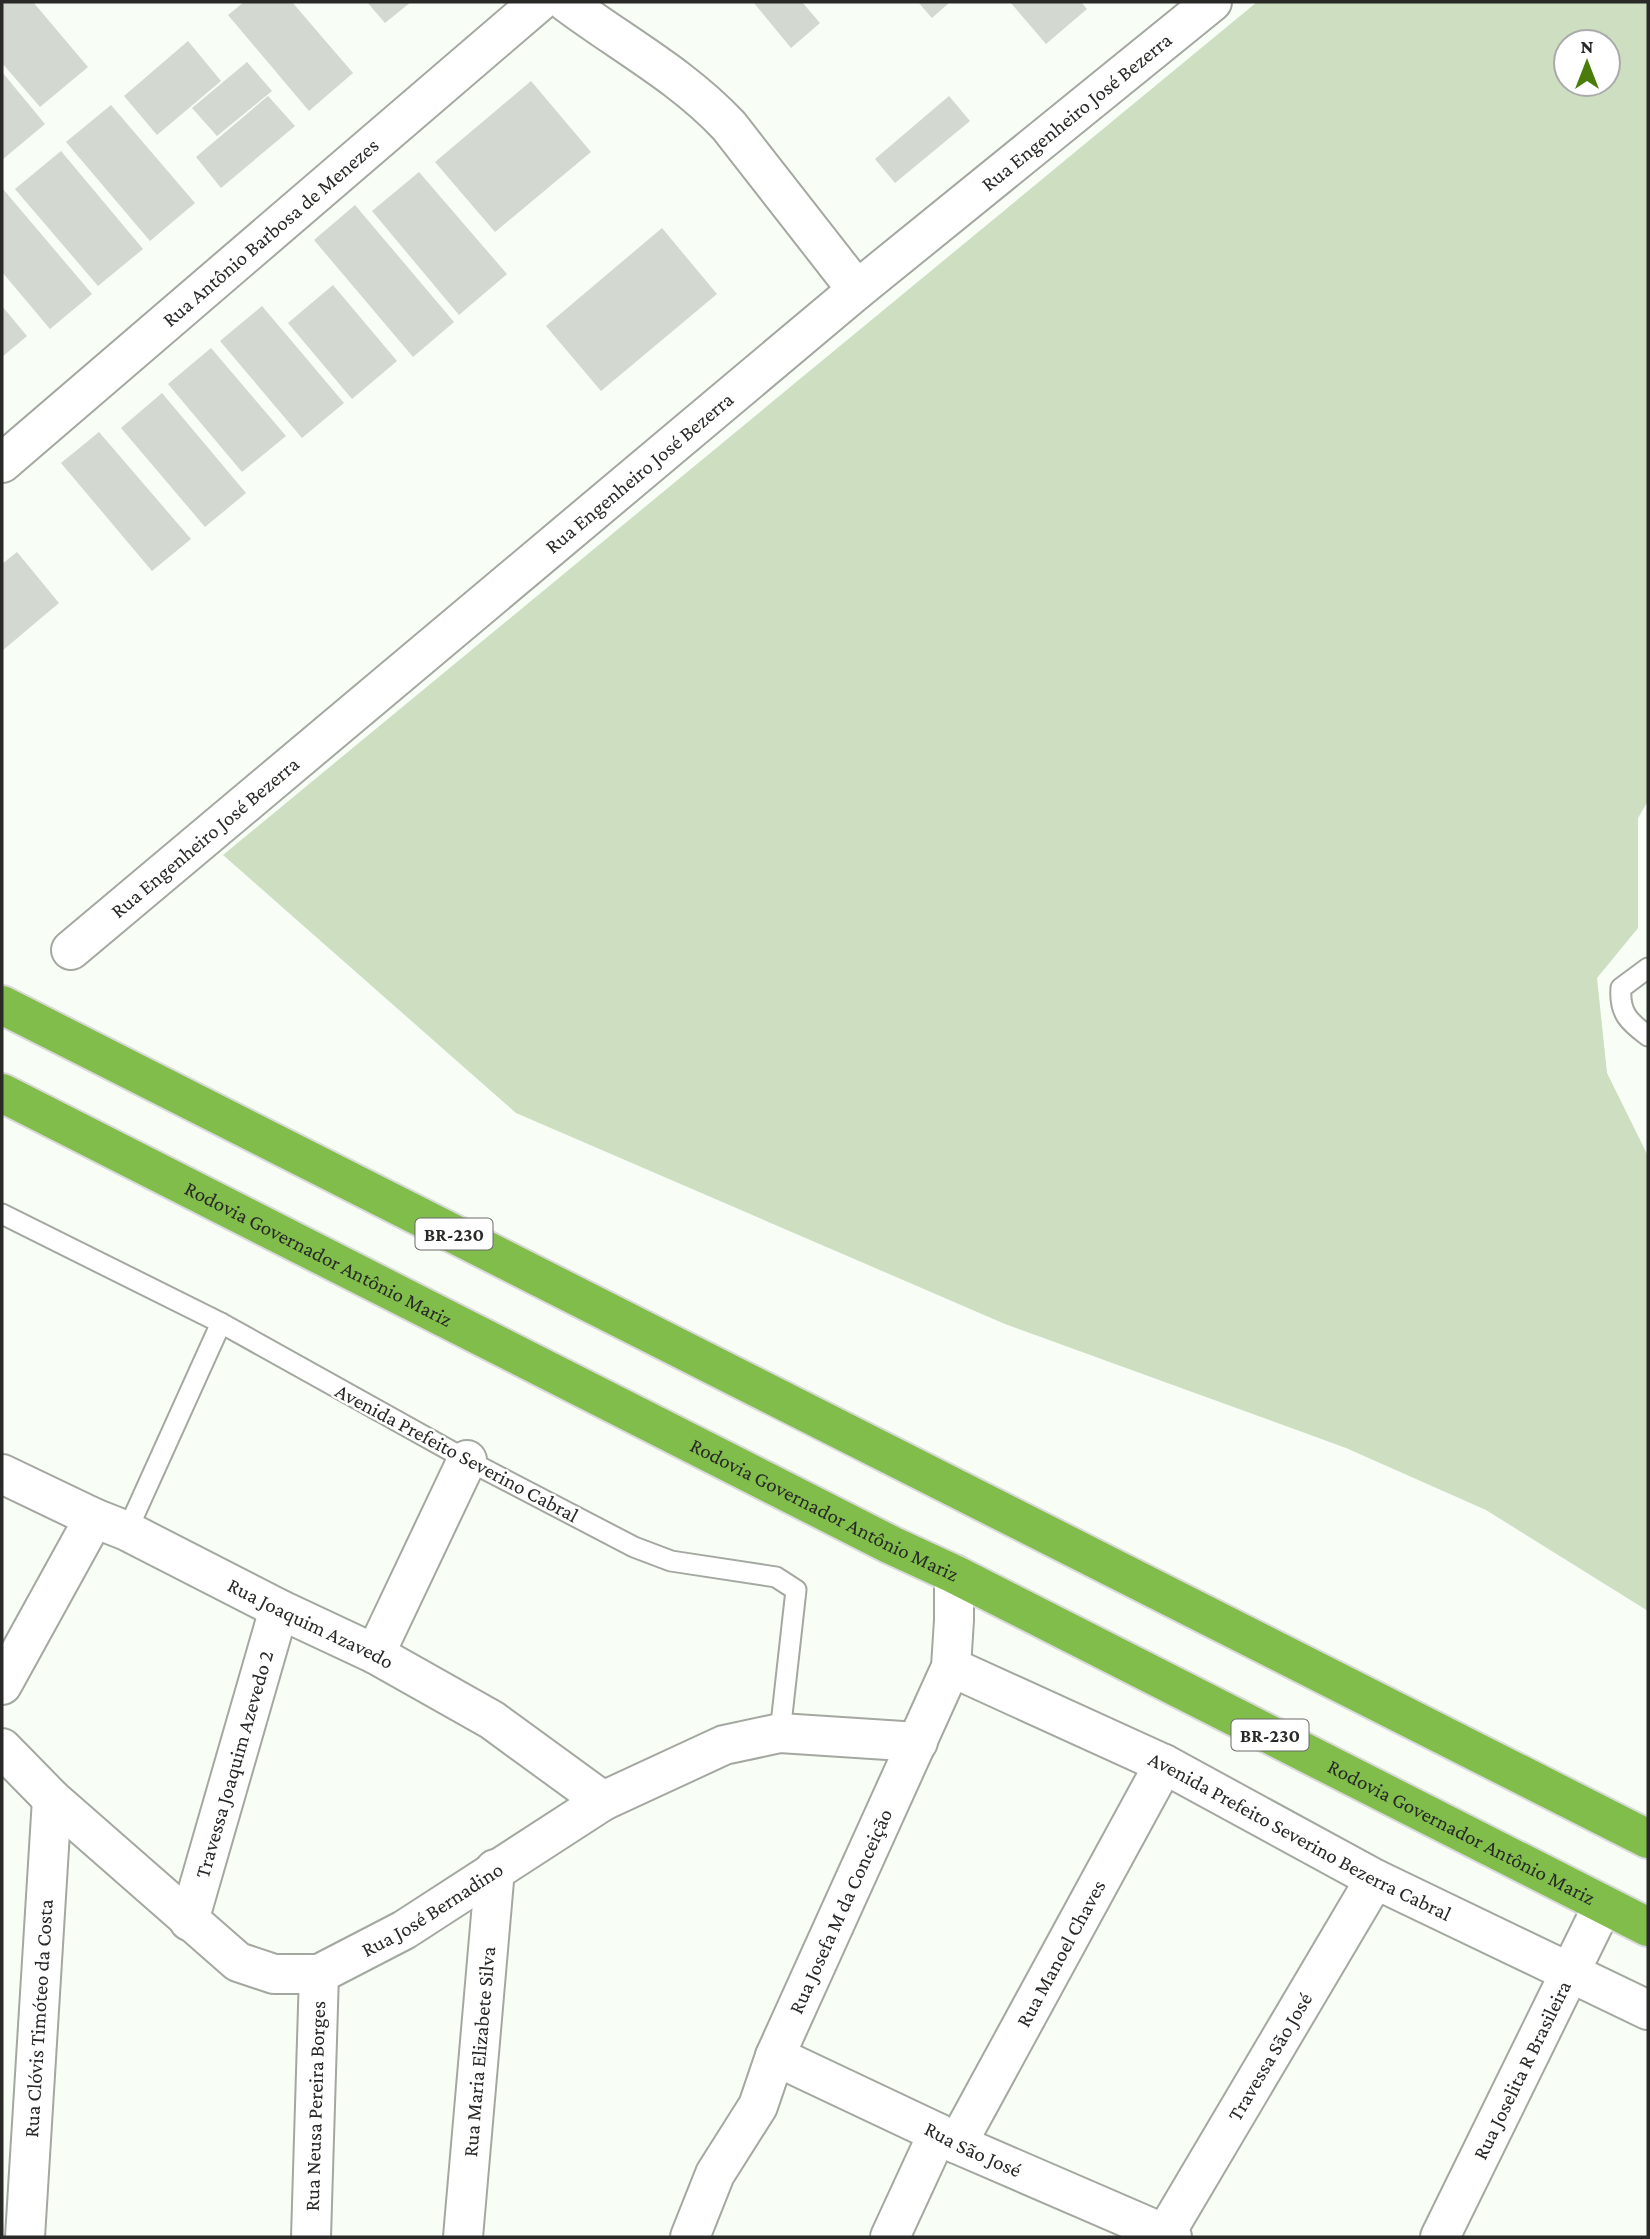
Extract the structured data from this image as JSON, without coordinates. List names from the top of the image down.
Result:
{
  "streets": {
    "highway": ["BR-230", "Rodovia Governador Antônio Mariz"],
    "street": [
      "Rua Engenheiro José Bezerra",
      "Rua Antônio Barbosa de Menezes",
      "Rua Joaquim Azavedo",
      "Travessa Joaquim Azevedo 2",
      "Avenida Prefeito Severino Bezerra Cabral",
      "Rua José Bernadino",
      "Rua Josefa M da Conceição",
      "Rua Manoel Chaves",
      "Rua Clóvis Timóteo da Costa",
      "Rua Maria Elizabete Silva",
      "Travessa São José",
      "Rua Joselita R Brasileira",
      "Rua Neusa Pereira Borges",
      "Rua São José"
    ],
    "lane": ["Avenida Prefeito Severino Cabral"]
  },
  "crossings": [
    ["Rodovia Governador Antônio Mariz", "Rua Josefa M da Conceição"],
    ["Rodovia Governador Antônio Mariz", "Rua Joselita R Brasileira"],
    ["Avenida Prefeito Severino Cabral", "Rua José Bernadino"],
    ["Rua Joaquim Azavedo", "Travessa Joaquim Azevedo 2"],
    ["Rua Joaquim Azavedo", "Rua José Bernadino"],
    ["Travessa Joaquim Azevedo 2", "Rua José Bernadino"],
    ["Avenida Prefeito Severino Bezerra Cabral", "Rua Josefa M da Conceição"],
    ["Avenida Prefeito Severino Bezerra Cabral", "Rua Manoel Chaves"],
    ["Avenida Prefeito Severino Bezerra Cabral", "Travessa São José"],
    ["Avenida Prefeito Severino Bezerra Cabral", "Rua Joselita R Brasileira"],
    ["Rua José Bernadino", "Rua Josefa M da Conceição"],
    ["Rua José Bernadino", "Rua Clóvis Timóteo da Costa"],
    ["Rua José Bernadino", "Rua Maria Elizabete Silva"],
    ["Rua José Bernadino", "Rua Neusa Pereira Borges"],
    ["Rua Josefa M da Conceição", "Rua São José"],
    ["Rua Manoel Chaves", "Rua São José"],
    ["Travessa São José", "Rua São José"]
  ],
  "north": "top"
}
